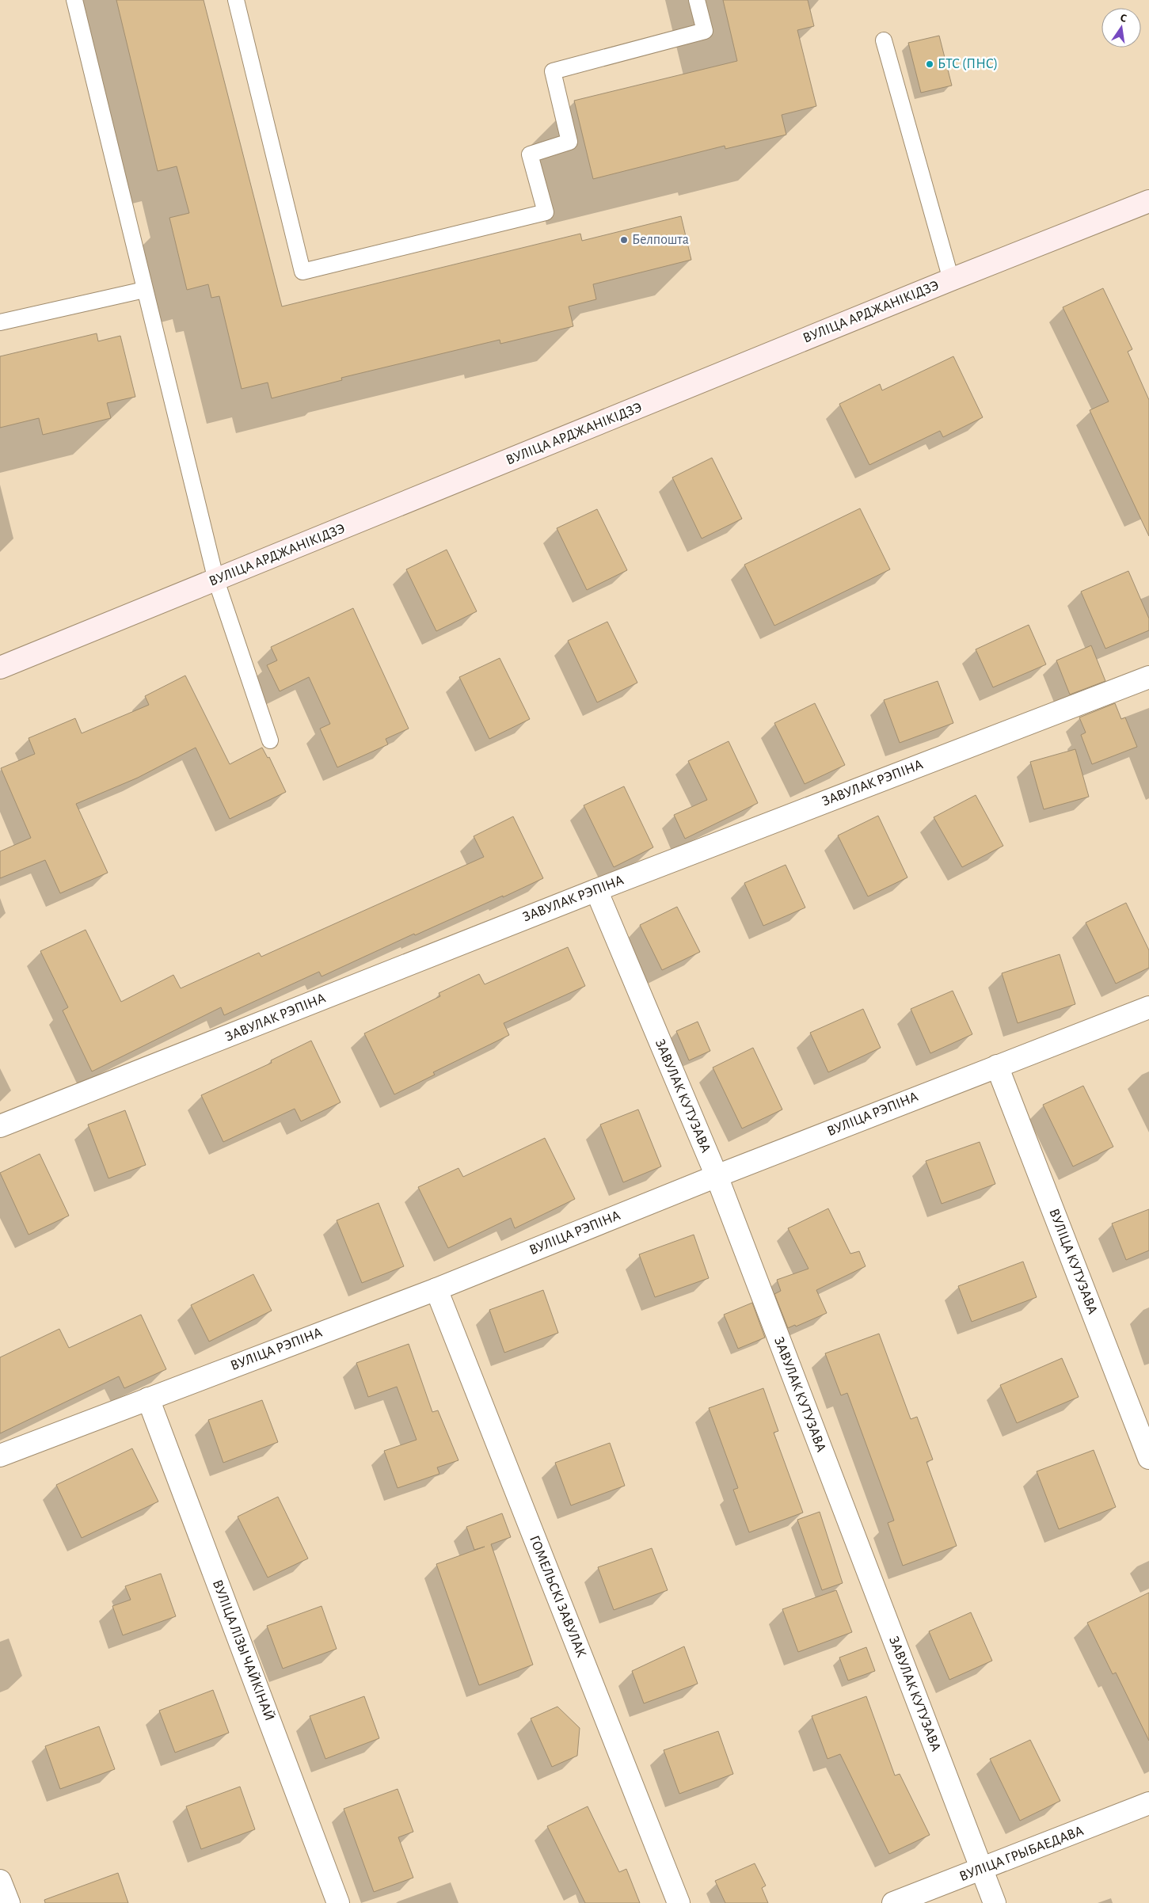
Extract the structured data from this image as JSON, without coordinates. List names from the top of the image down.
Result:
{
  "streets": {
    "main road": ["ВУЛІЦА АРДЖАНІКІДЗЭ"],
    "street": [
      "ЗАВУЛАК РЭПІНА",
      "ЗАВУЛАК КУТУЗАВА",
      "ВУЛІЦА РЭПІНА",
      "ВУЛІЦА КУТУЗАВА",
      "ГОМЕЛЬСКІ ЗАВУЛАК",
      "ВУЛІЦА ЛІЗЫ ЧАЙКІНАЙ",
      "ВУЛІЦА ГРЫБАЕДАВА"
    ]
  },
  "crossings": [
    ["ЗАВУЛАК РЭПІНА", "ЗАВУЛАК КУТУЗАВА"],
    ["ЗАВУЛАК КУТУЗАВА", "ВУЛІЦА РЭПІНА"],
    ["ЗАВУЛАК КУТУЗАВА", "ВУЛІЦА ГРЫБАЕДАВА"],
    ["ВУЛІЦА РЭПІНА", "ВУЛІЦА КУТУЗАВА"],
    ["ВУЛІЦА РЭПІНА", "ГОМЕЛЬСКІ ЗАВУЛАК"],
    ["ВУЛІЦА РЭПІНА", "ВУЛІЦА ЛІЗЫ ЧАЙКІНАЙ"]
  ],
  "places": ["БТС (ПНС)", "Белпошта"],
  "north": "top"
}
